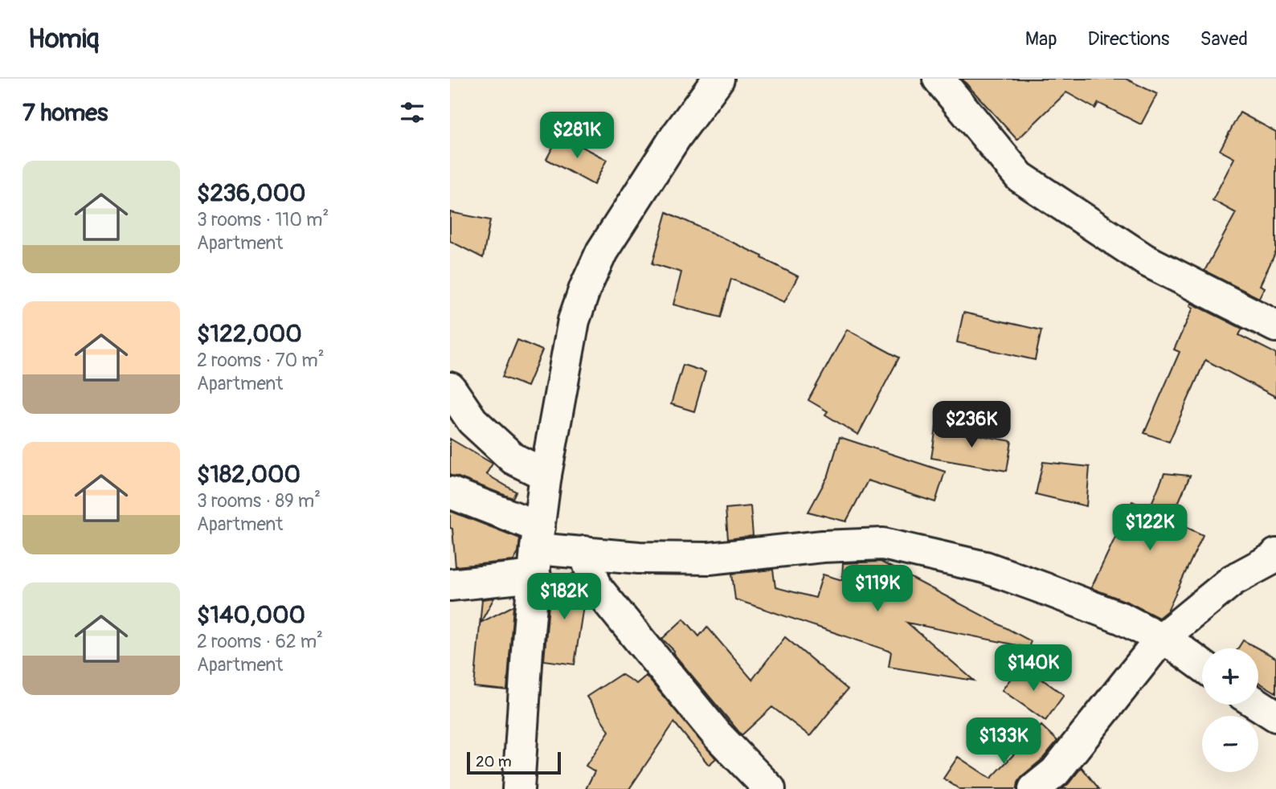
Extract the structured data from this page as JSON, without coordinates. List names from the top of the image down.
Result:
{
  "scale_bar": "20 m",
  "page": {
    "header": "Homiq",
    "nav": ["Map", "Directions", "Saved"],
    "heading": "7 homes",
    "price": [
      "$281K",
      "$236K",
      "$122K",
      "$119K",
      "$182K",
      "$140K",
      "$133K"
    ],
    "list": [
      {
        "name": "$236,000",
        "note": "3 rooms · 110 m² · Apartment"
      },
      {
        "name": "$122,000",
        "note": "2 rooms · 70 m² · Apartment"
      },
      {
        "name": "$182,000",
        "note": "3 rooms · 89 m² · Apartment"
      },
      {
        "name": "$140,000",
        "note": "2 rooms · 62 m² · Apartment"
      }
    ],
    "map_buttons": ["+", "−"],
    "scale": "20 m"
  }
}
